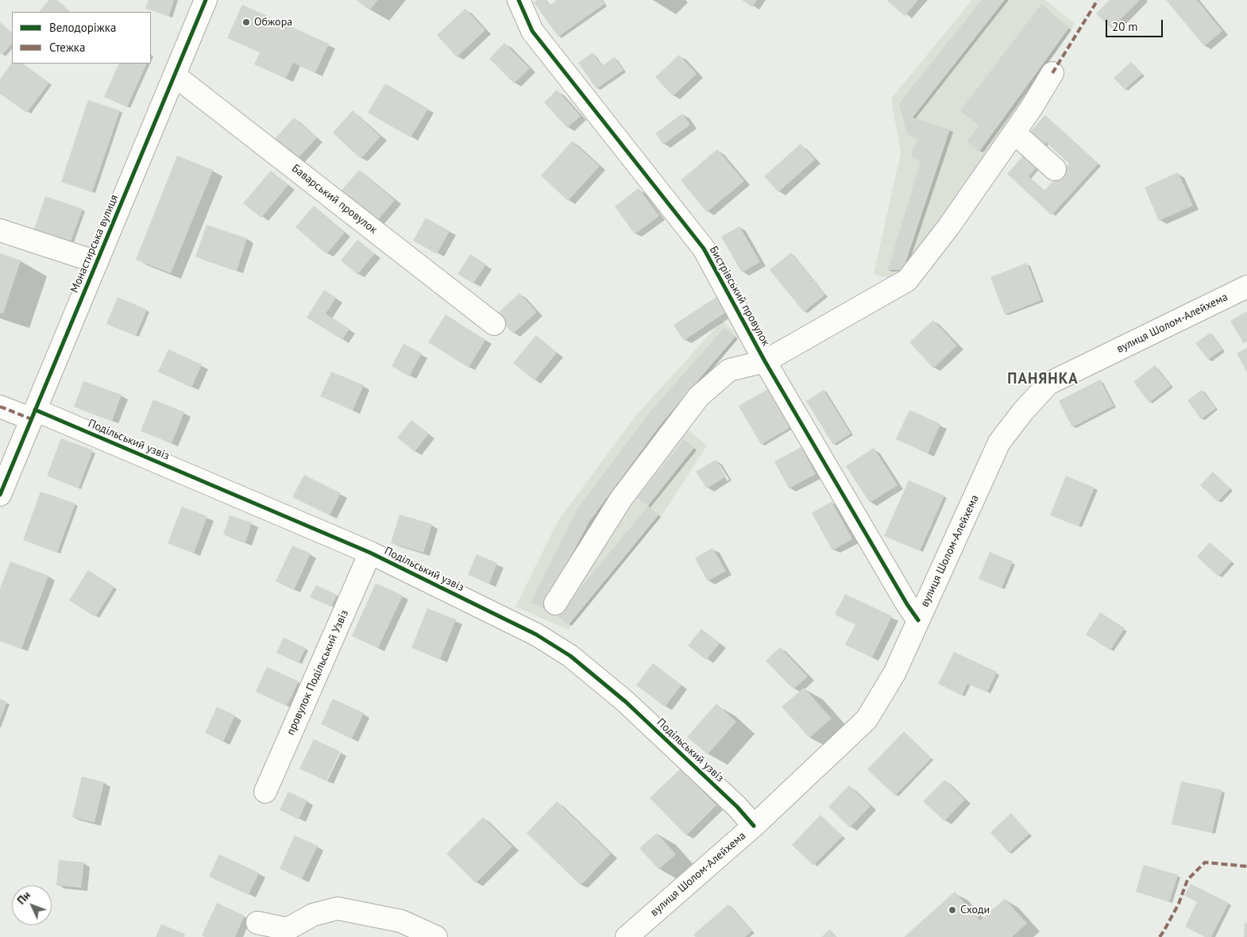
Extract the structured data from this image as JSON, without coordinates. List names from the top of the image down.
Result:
{
  "streets": {
    "street": [
      "Баварський провулок",
      "Монастирська вулиця",
      "Бистрівський провулок",
      "вулиця Шолом-Алейхема",
      "Подільський узвіз",
      "провулок Подільський Узвіз"
    ]
  },
  "crossings": [
    ["Баварський провулок", "Монастирська вулиця"],
    ["Монастирська вулиця", "Подільський узвіз"],
    ["Бистрівський провулок", "вулиця Шолом-Алейхема"],
    ["вулиця Шолом-Алейхема", "Подільський узвіз"],
    ["Подільський узвіз", "провулок Подільський Узвіз"]
  ],
  "districts": ["ПАНЯНКА"],
  "places": ["Обжора", "Сходи"],
  "legend": ["Велодоріжка", "Стежка"],
  "scale_bar": "20 m",
  "north": "top left"
}
